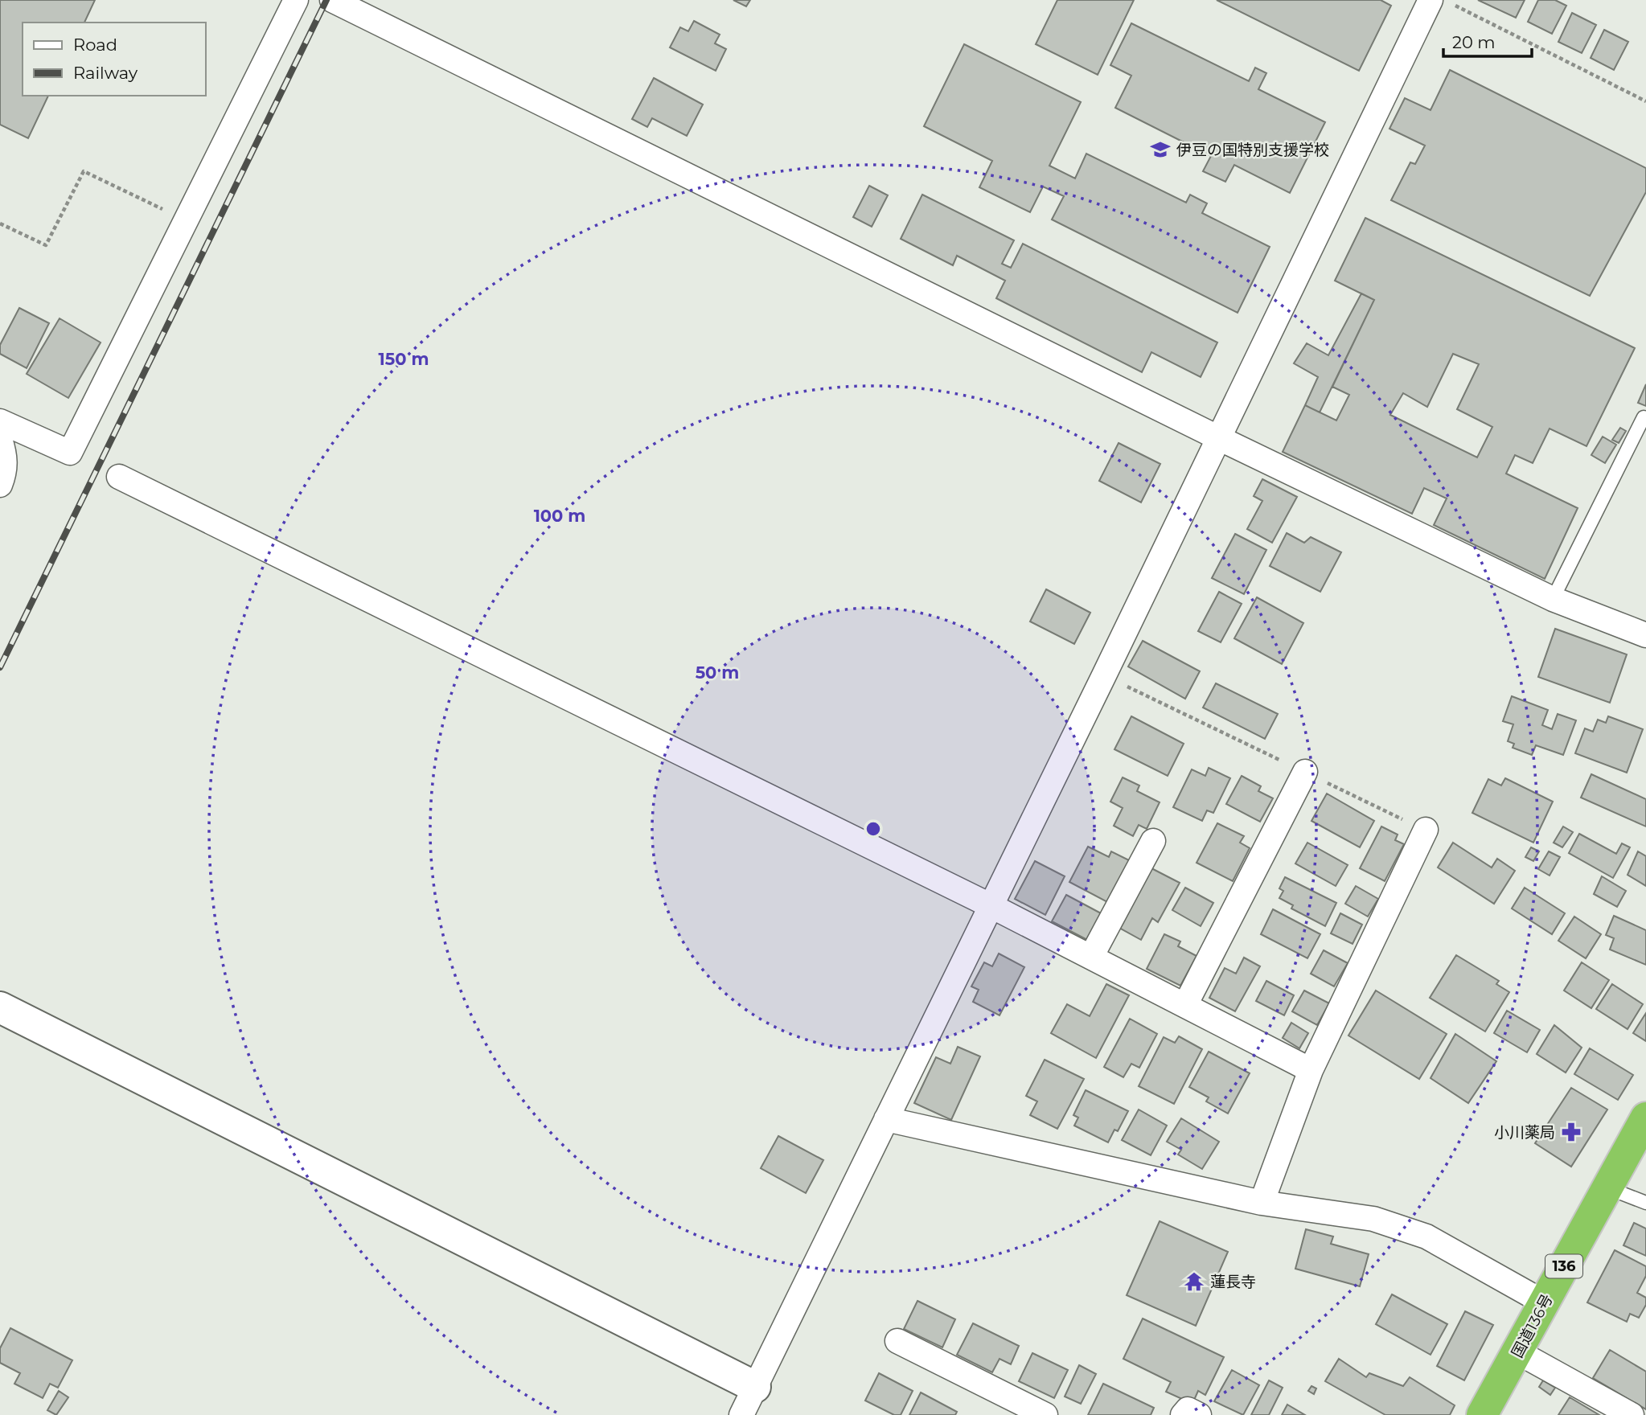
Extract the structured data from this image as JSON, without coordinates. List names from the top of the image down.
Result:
{
  "streets": {
    "highway": ["136", "国道136号"]
  },
  "places": {
    "school or university": ["伊豆の国特別支援学校"],
    "pharmacy": ["小川薬局"],
    "temple": ["蓮長寺"]
  },
  "legend": ["Road", "Railway"],
  "scale_bar": "20 m",
  "rings": ["150 m", "100 m", "50 m"]
}
